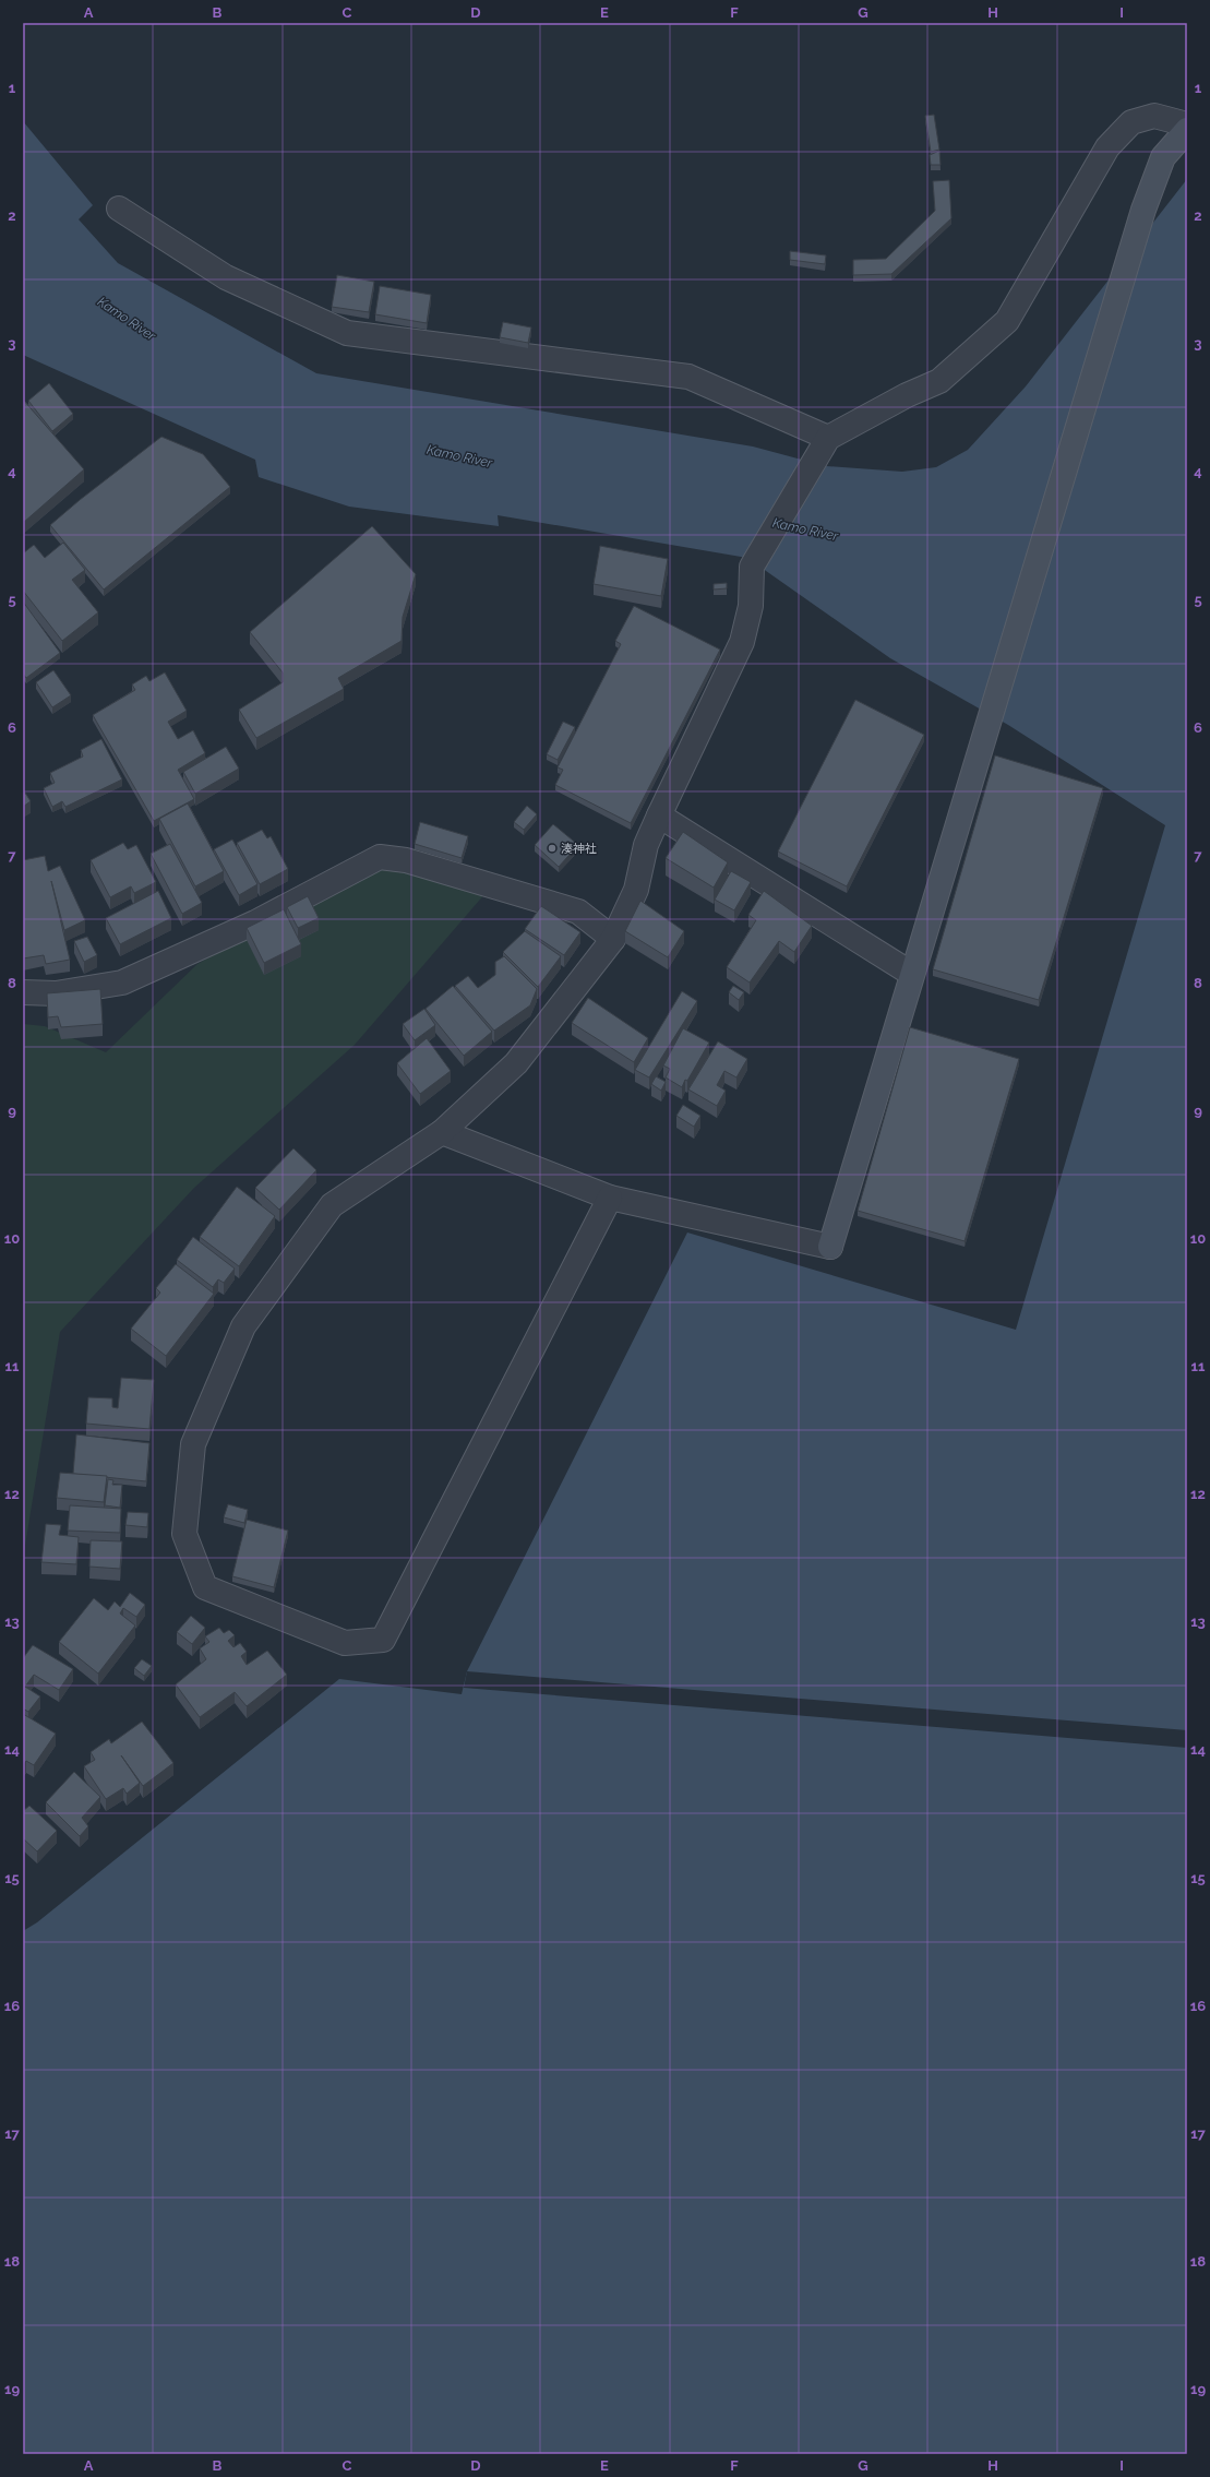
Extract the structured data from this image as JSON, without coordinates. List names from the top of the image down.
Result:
{
  "water": ["Kamo River"],
  "places": ["湊神社"],
  "grid": {
    "columns": [
      "A",
      "B",
      "C",
      "D",
      "E",
      "F",
      "G",
      "H",
      "I"
    ],
    "rows": [
      "1",
      "2",
      "3",
      "4",
      "5",
      "6",
      "7",
      "8",
      "9",
      "10",
      "11",
      "12",
      "13",
      "14",
      "15",
      "16",
      "17",
      "18",
      "19"
    ]
  }
}
